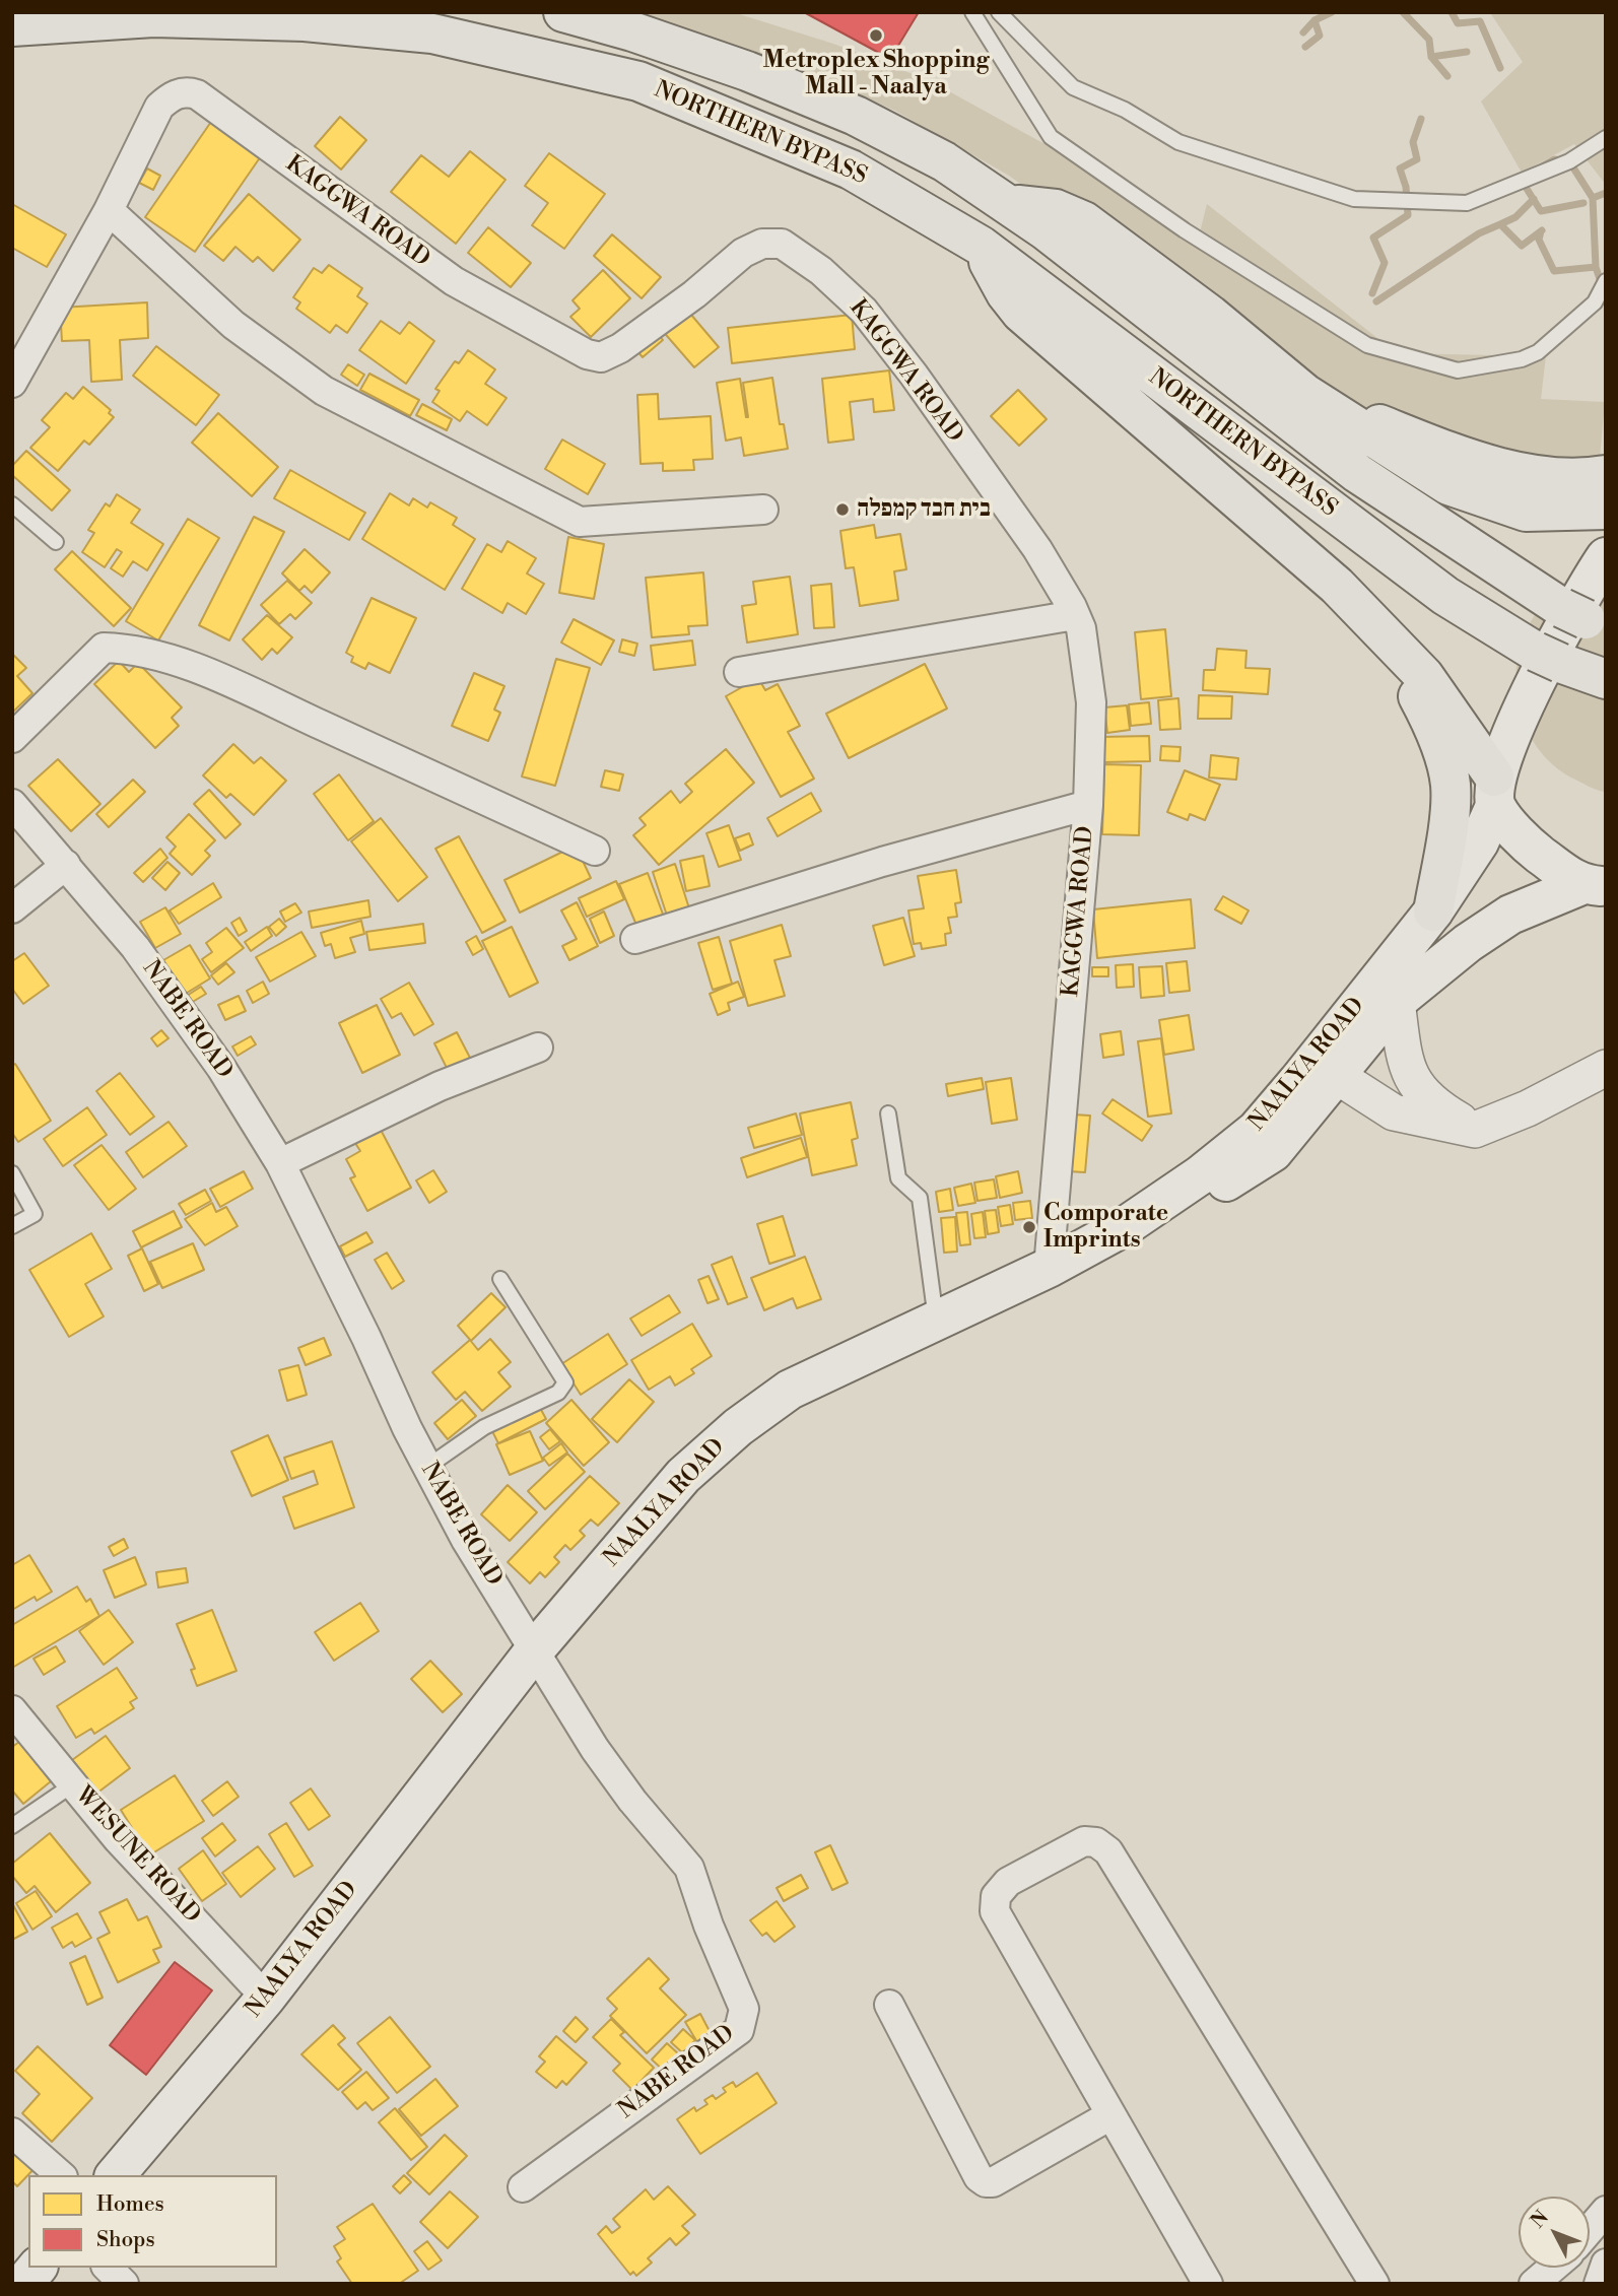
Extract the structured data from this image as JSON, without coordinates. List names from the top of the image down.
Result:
{
  "streets": {
    "highway": ["NORTHERN BYPASS"],
    "main road": ["NAALYA ROAD"],
    "street": ["KAGGWA ROAD", "NABE ROAD", "WESUNE ROAD"]
  },
  "crossings": [
    ["KAGGWA ROAD", "NAALYA ROAD"],
    ["NABE ROAD", "NAALYA ROAD"],
    ["NAALYA ROAD", "WESUNE ROAD"]
  ],
  "places": ["Metroplex Shopping Mall - Naalya", "בית חבד קמפלה", "Comporate Imprints"],
  "legend": ["Homes", "Shops"],
  "north": "top left"
}
